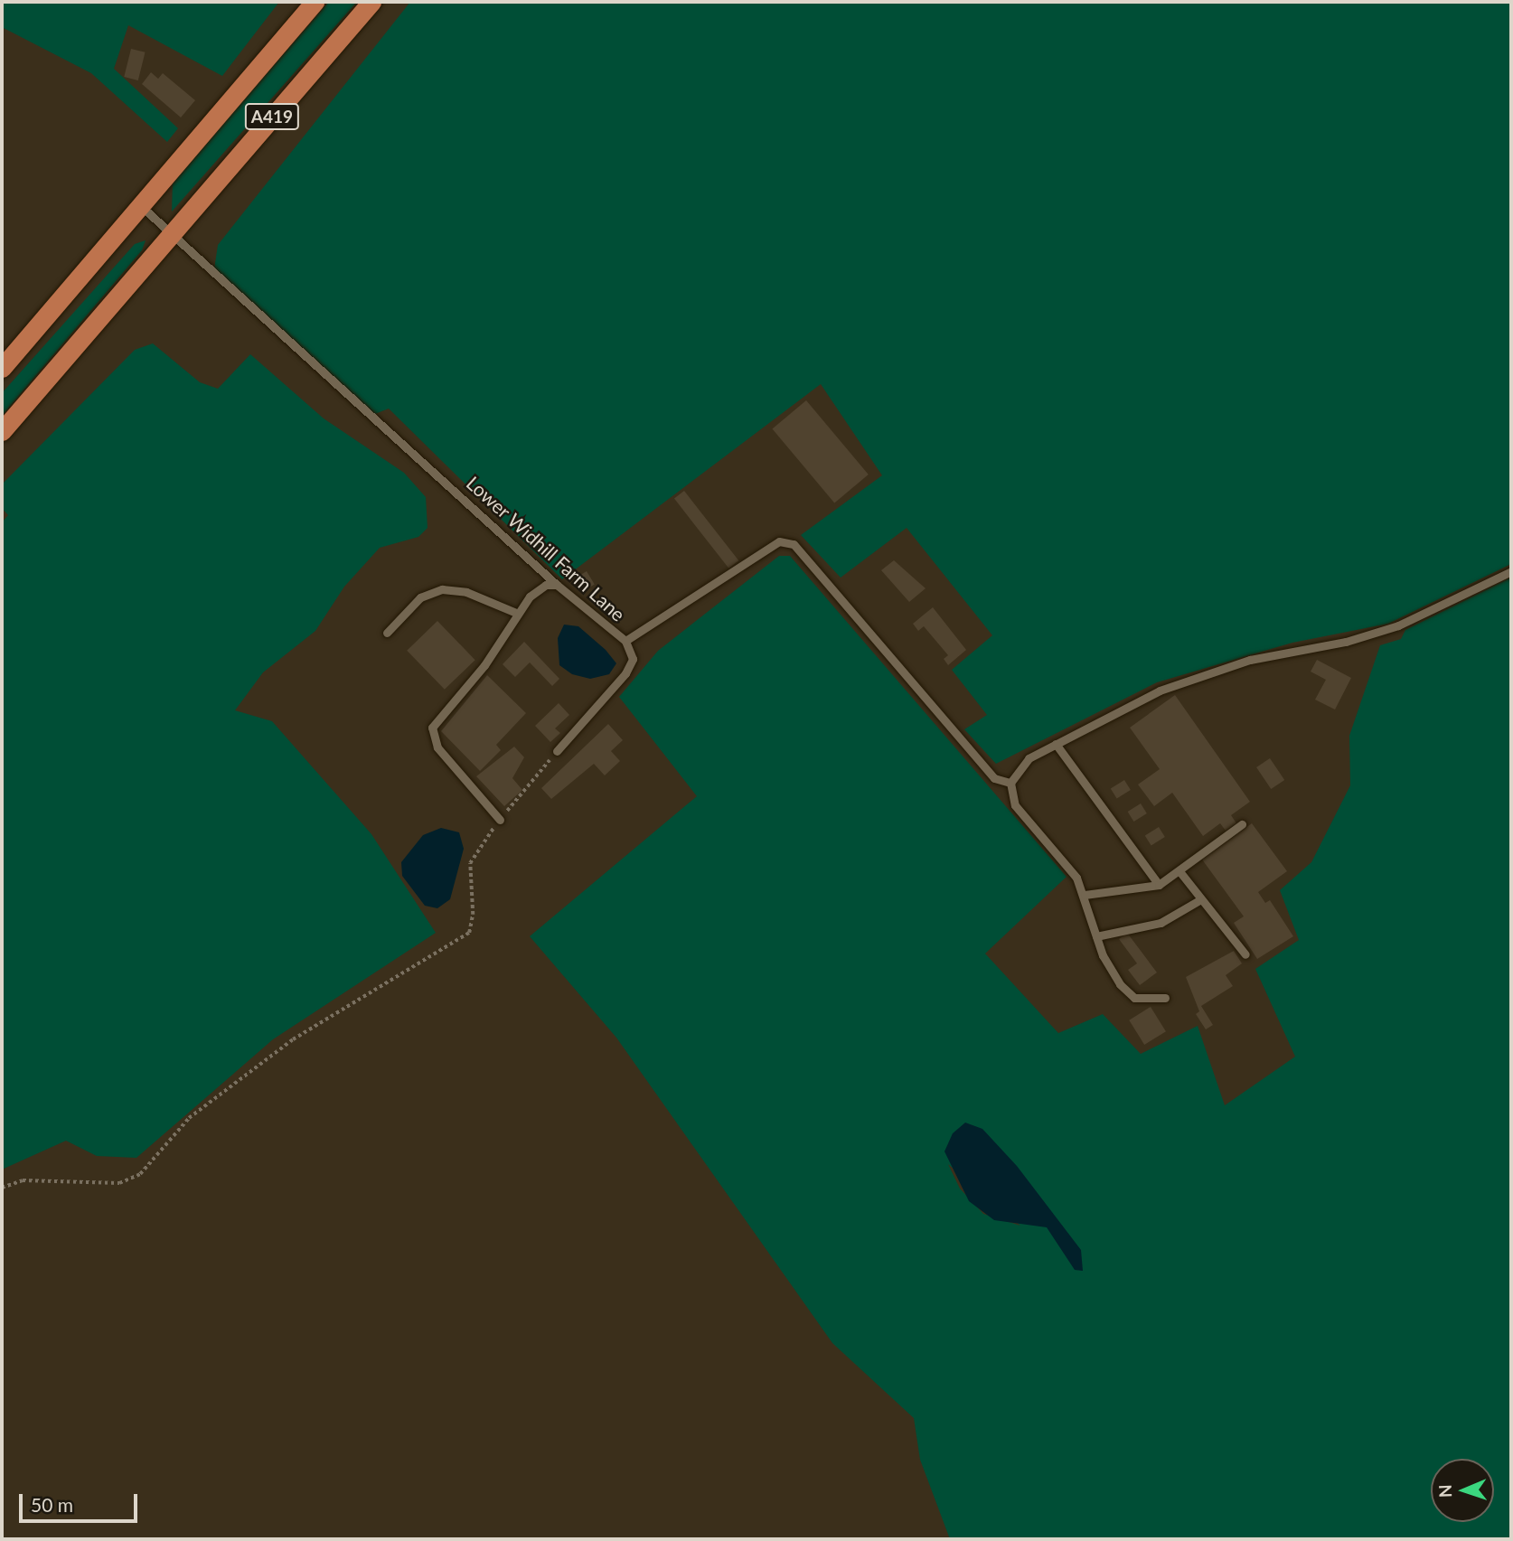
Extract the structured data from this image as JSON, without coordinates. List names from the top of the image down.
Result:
{
  "streets": {
    "highway": ["A419"],
    "lane": ["Lower Widhill Farm Lane"]
  },
  "crossings": [
    ["A419", "Lower Widhill Farm Lane"]
  ],
  "scale_bar": "50 m",
  "north": "left"
}
